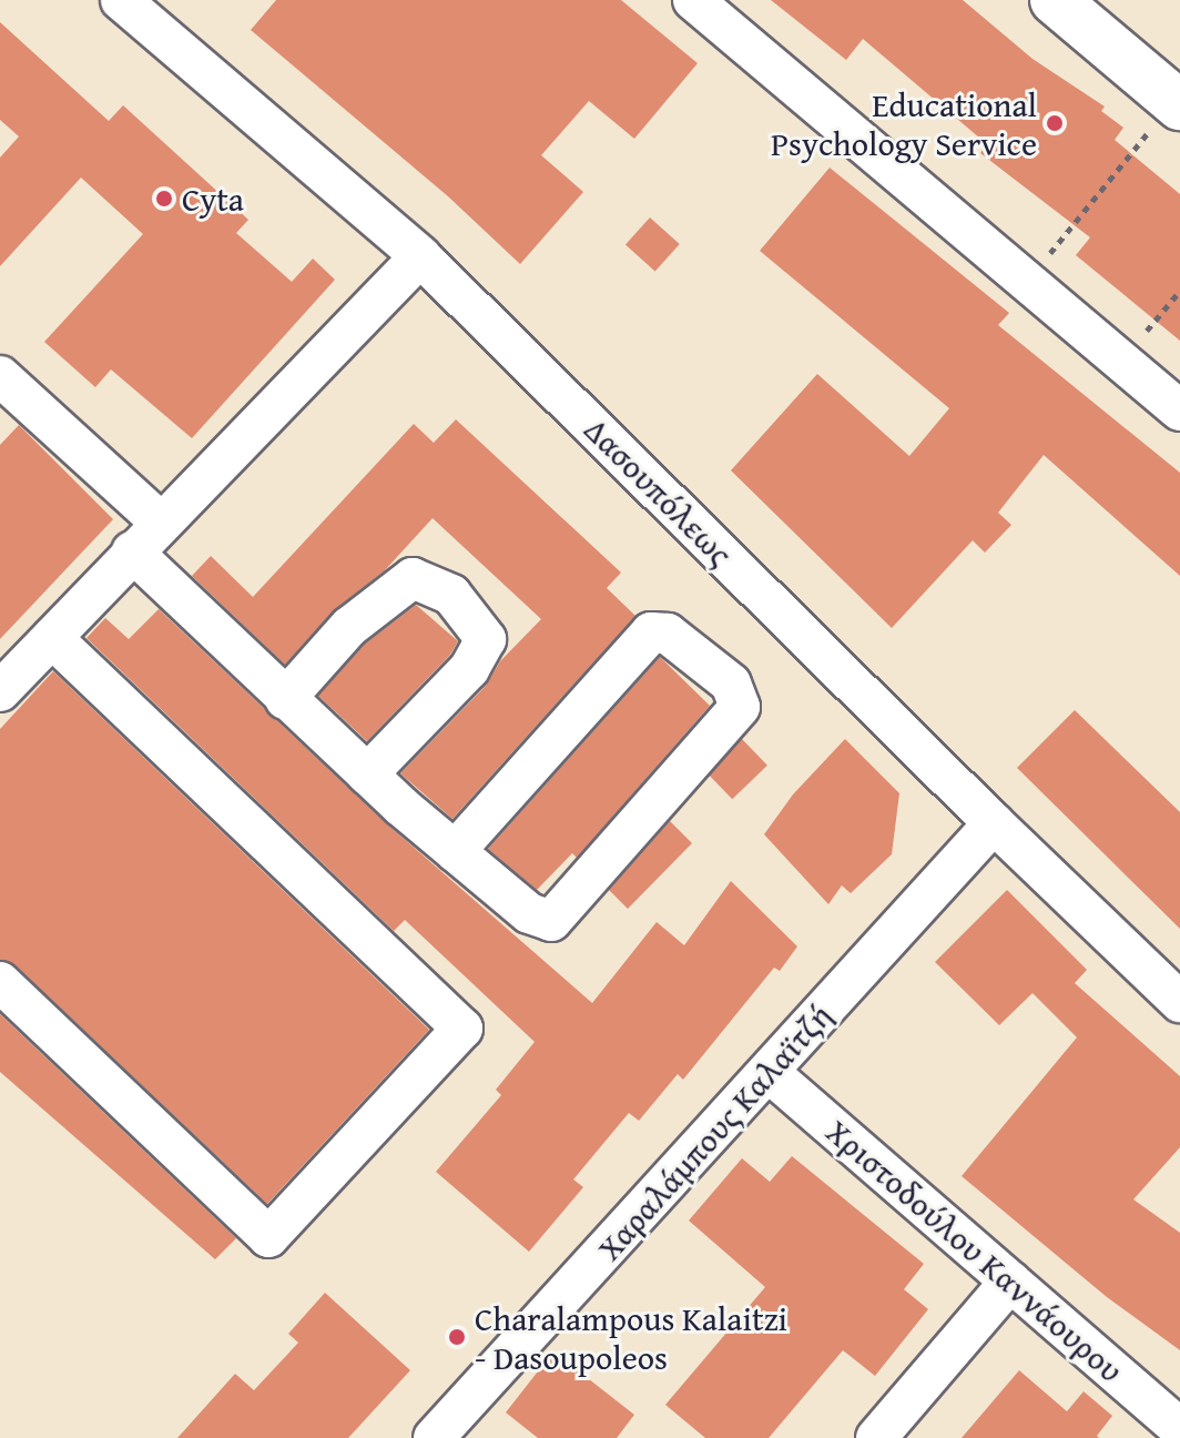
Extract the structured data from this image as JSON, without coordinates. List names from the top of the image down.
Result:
{
  "streets": {
    "street": ["Δασουπόλεως", "Χαραλάμπους Καλαϊτζή", "Χριστοδούλου Καννάουρου"]
  },
  "crossings": [
    ["Δασουπόλεως", "Χαραλάμπους Καλαϊτζή"],
    ["Χαραλάμπους Καλαϊτζή", "Χριστοδούλου Καννάουρου"]
  ],
  "places": ["Educational Psychology Service", "Cyta", "Charalampous Kalaitzi - Dasoupoleos"]
}
